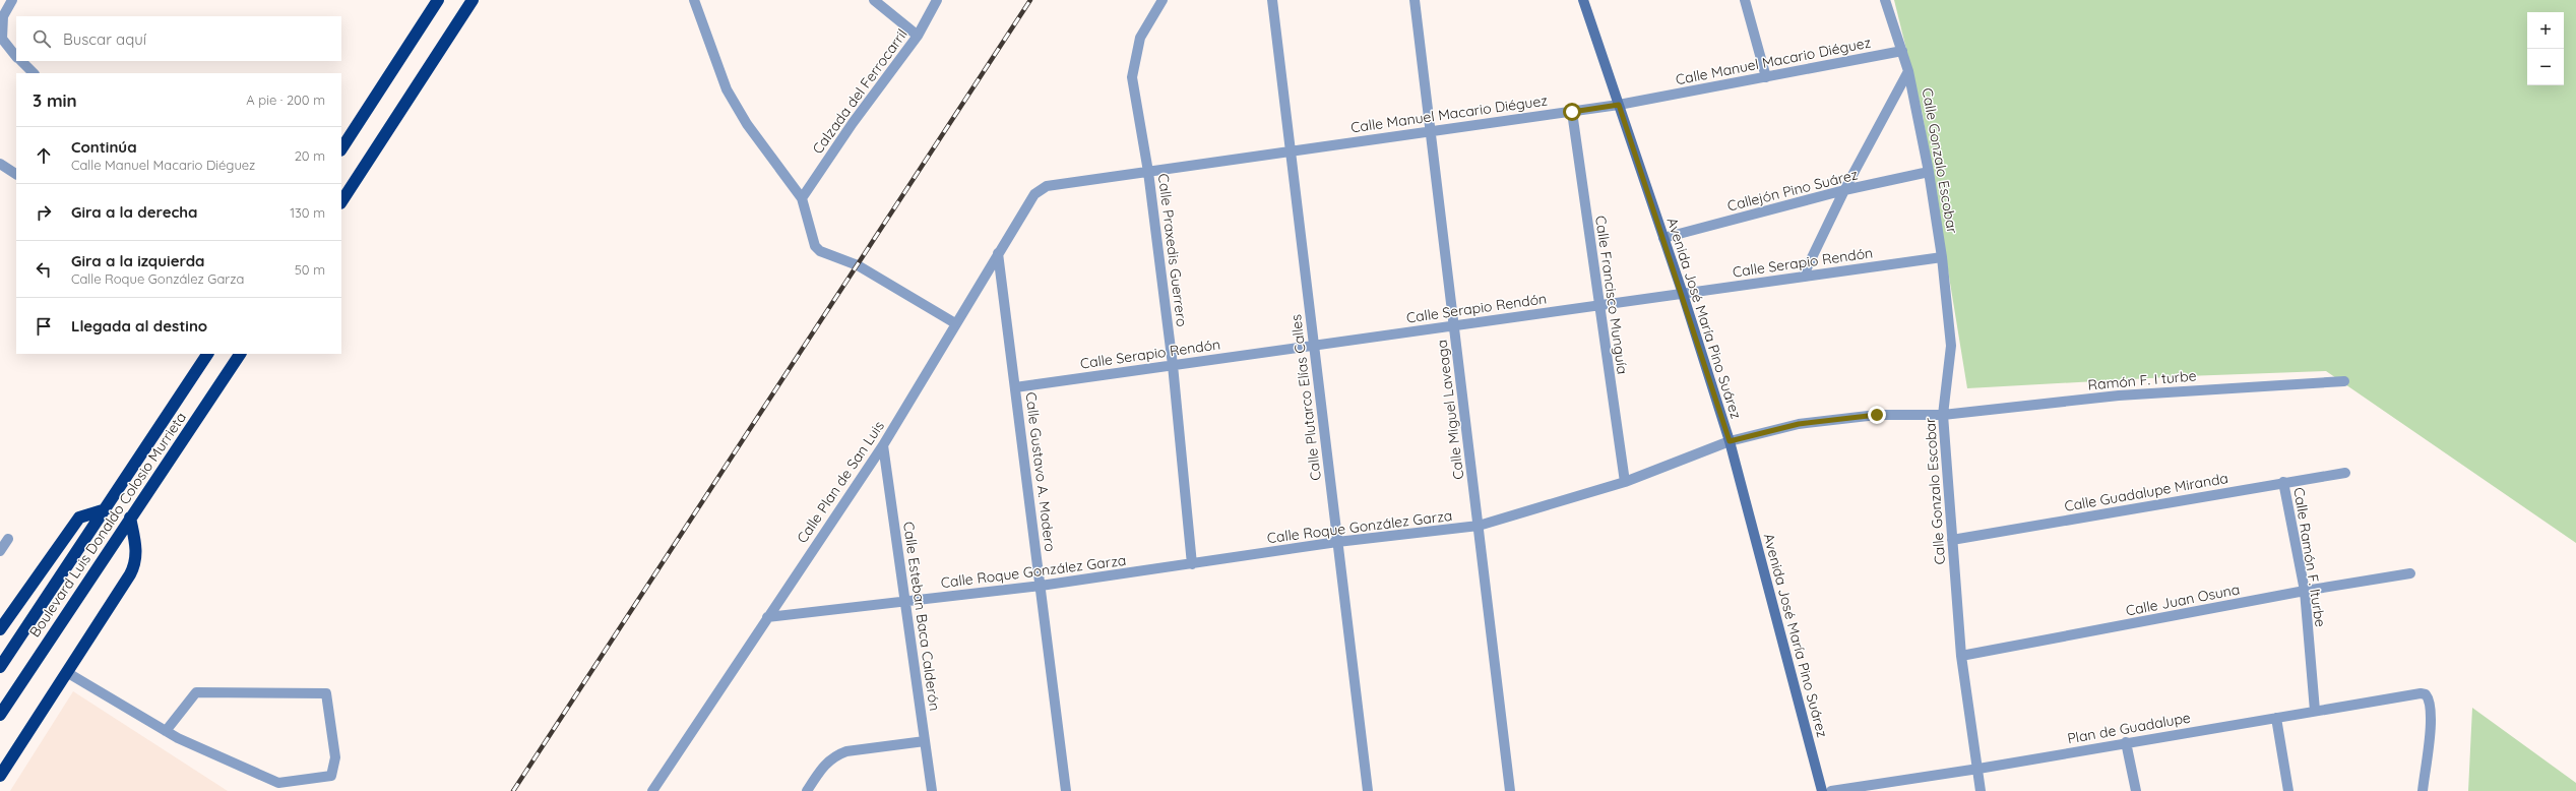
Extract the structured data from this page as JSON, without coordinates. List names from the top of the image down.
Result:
{
  "streets": {
    "highway": ["Boulevard Luis Donaldo Colosio Murrieta"],
    "street": [
      "Calle Manuel Macario Diéguez",
      "Calzada del Ferrocarril",
      "Calle Gonzalo Escobar",
      "Callejón Pino Suárez",
      "Calle Praxedis Guerrero",
      "Calle Serapio Rendón",
      "Calle Francisco Munguía",
      "Avenida José María Pino Suárez",
      "Ramón F. I turbe",
      "Calle Plutarco Elías Calles",
      "Calle Miguel Laveaga",
      "Calle Gustavo A. Madero",
      "Calle Plan de San Luis",
      "Calle Guadalupe Miranda",
      "Calle Roque González Garza",
      "Calle Ramón F. Iturbe",
      "Calle Juan Osuna",
      "Calle Esteban Baca Calderón",
      "Plan de Guadalupe"
    ]
  },
  "crossings": [
    ["Calle Manuel Macario Diéguez", "Calle Gonzalo Escobar"],
    ["Calle Manuel Macario Diéguez", "Calle Praxedis Guerrero"],
    ["Calle Manuel Macario Diéguez", "Calle Francisco Munguía"],
    ["Calle Manuel Macario Diéguez", "Avenida José María Pino Suárez"],
    ["Calle Manuel Macario Diéguez", "Calle Plutarco Elías Calles"],
    ["Calle Manuel Macario Diéguez", "Calle Miguel Laveaga"],
    ["Calle Manuel Macario Diéguez", "Calle Plan de San Luis"],
    ["Calle Gonzalo Escobar", "Callejón Pino Suárez"],
    ["Calle Gonzalo Escobar", "Calle Serapio Rendón"],
    ["Calle Gonzalo Escobar", "Ramón F. I turbe"],
    ["Calle Gonzalo Escobar", "Calle Guadalupe Miranda"],
    ["Calle Gonzalo Escobar", "Calle Roque González Garza"],
    ["Calle Gonzalo Escobar", "Calle Juan Osuna"],
    ["Calle Gonzalo Escobar", "Plan de Guadalupe"],
    ["Callejón Pino Suárez", "Avenida José María Pino Suárez"],
    ["Calle Praxedis Guerrero", "Calle Serapio Rendón"],
    ["Calle Praxedis Guerrero", "Calle Roque González Garza"],
    ["Calle Serapio Rendón", "Calle Francisco Munguía"],
    ["Calle Serapio Rendón", "Avenida José María Pino Suárez"],
    ["Calle Serapio Rendón", "Calle Plutarco Elías Calles"],
    ["Calle Serapio Rendón", "Calle Miguel Laveaga"],
    ["Calle Serapio Rendón", "Calle Gustavo A. Madero"],
    ["Calle Francisco Munguía", "Calle Roque González Garza"],
    ["Avenida José María Pino Suárez", "Calle Roque González Garza"],
    ["Ramón F. I turbe", "Calle Roque González Garza"],
    ["Calle Plutarco Elías Calles", "Calle Roque González Garza"],
    ["Calle Miguel Laveaga", "Calle Roque González Garza"],
    ["Calle Gustavo A. Madero", "Calle Plan de San Luis"],
    ["Calle Gustavo A. Madero", "Calle Roque González Garza"],
    ["Calle Plan de San Luis", "Calle Roque González Garza"],
    ["Calle Plan de San Luis", "Calle Esteban Baca Calderón"],
    ["Calle Guadalupe Miranda", "Calle Ramón F. Iturbe"],
    ["Calle Roque González Garza", "Calle Esteban Baca Calderón"],
    ["Calle Ramón F. Iturbe", "Calle Juan Osuna"],
    ["Calle Ramón F. Iturbe", "Plan de Guadalupe"]
  ],
  "page": {
    "map_buttons": ["+", "−"],
    "search": "Buscar aquí",
    "heading": ["3 min", "A pie · 200 m"],
    "list": [
      ["Continúa", "Calle Manuel Macario Diéguez", "20 m"],
      ["Gira a la derecha", "130 m"],
      ["Gira a la izquierda", "Calle Roque González Garza", "50 m"],
      "Llegada al destino"
    ]
  }
}
